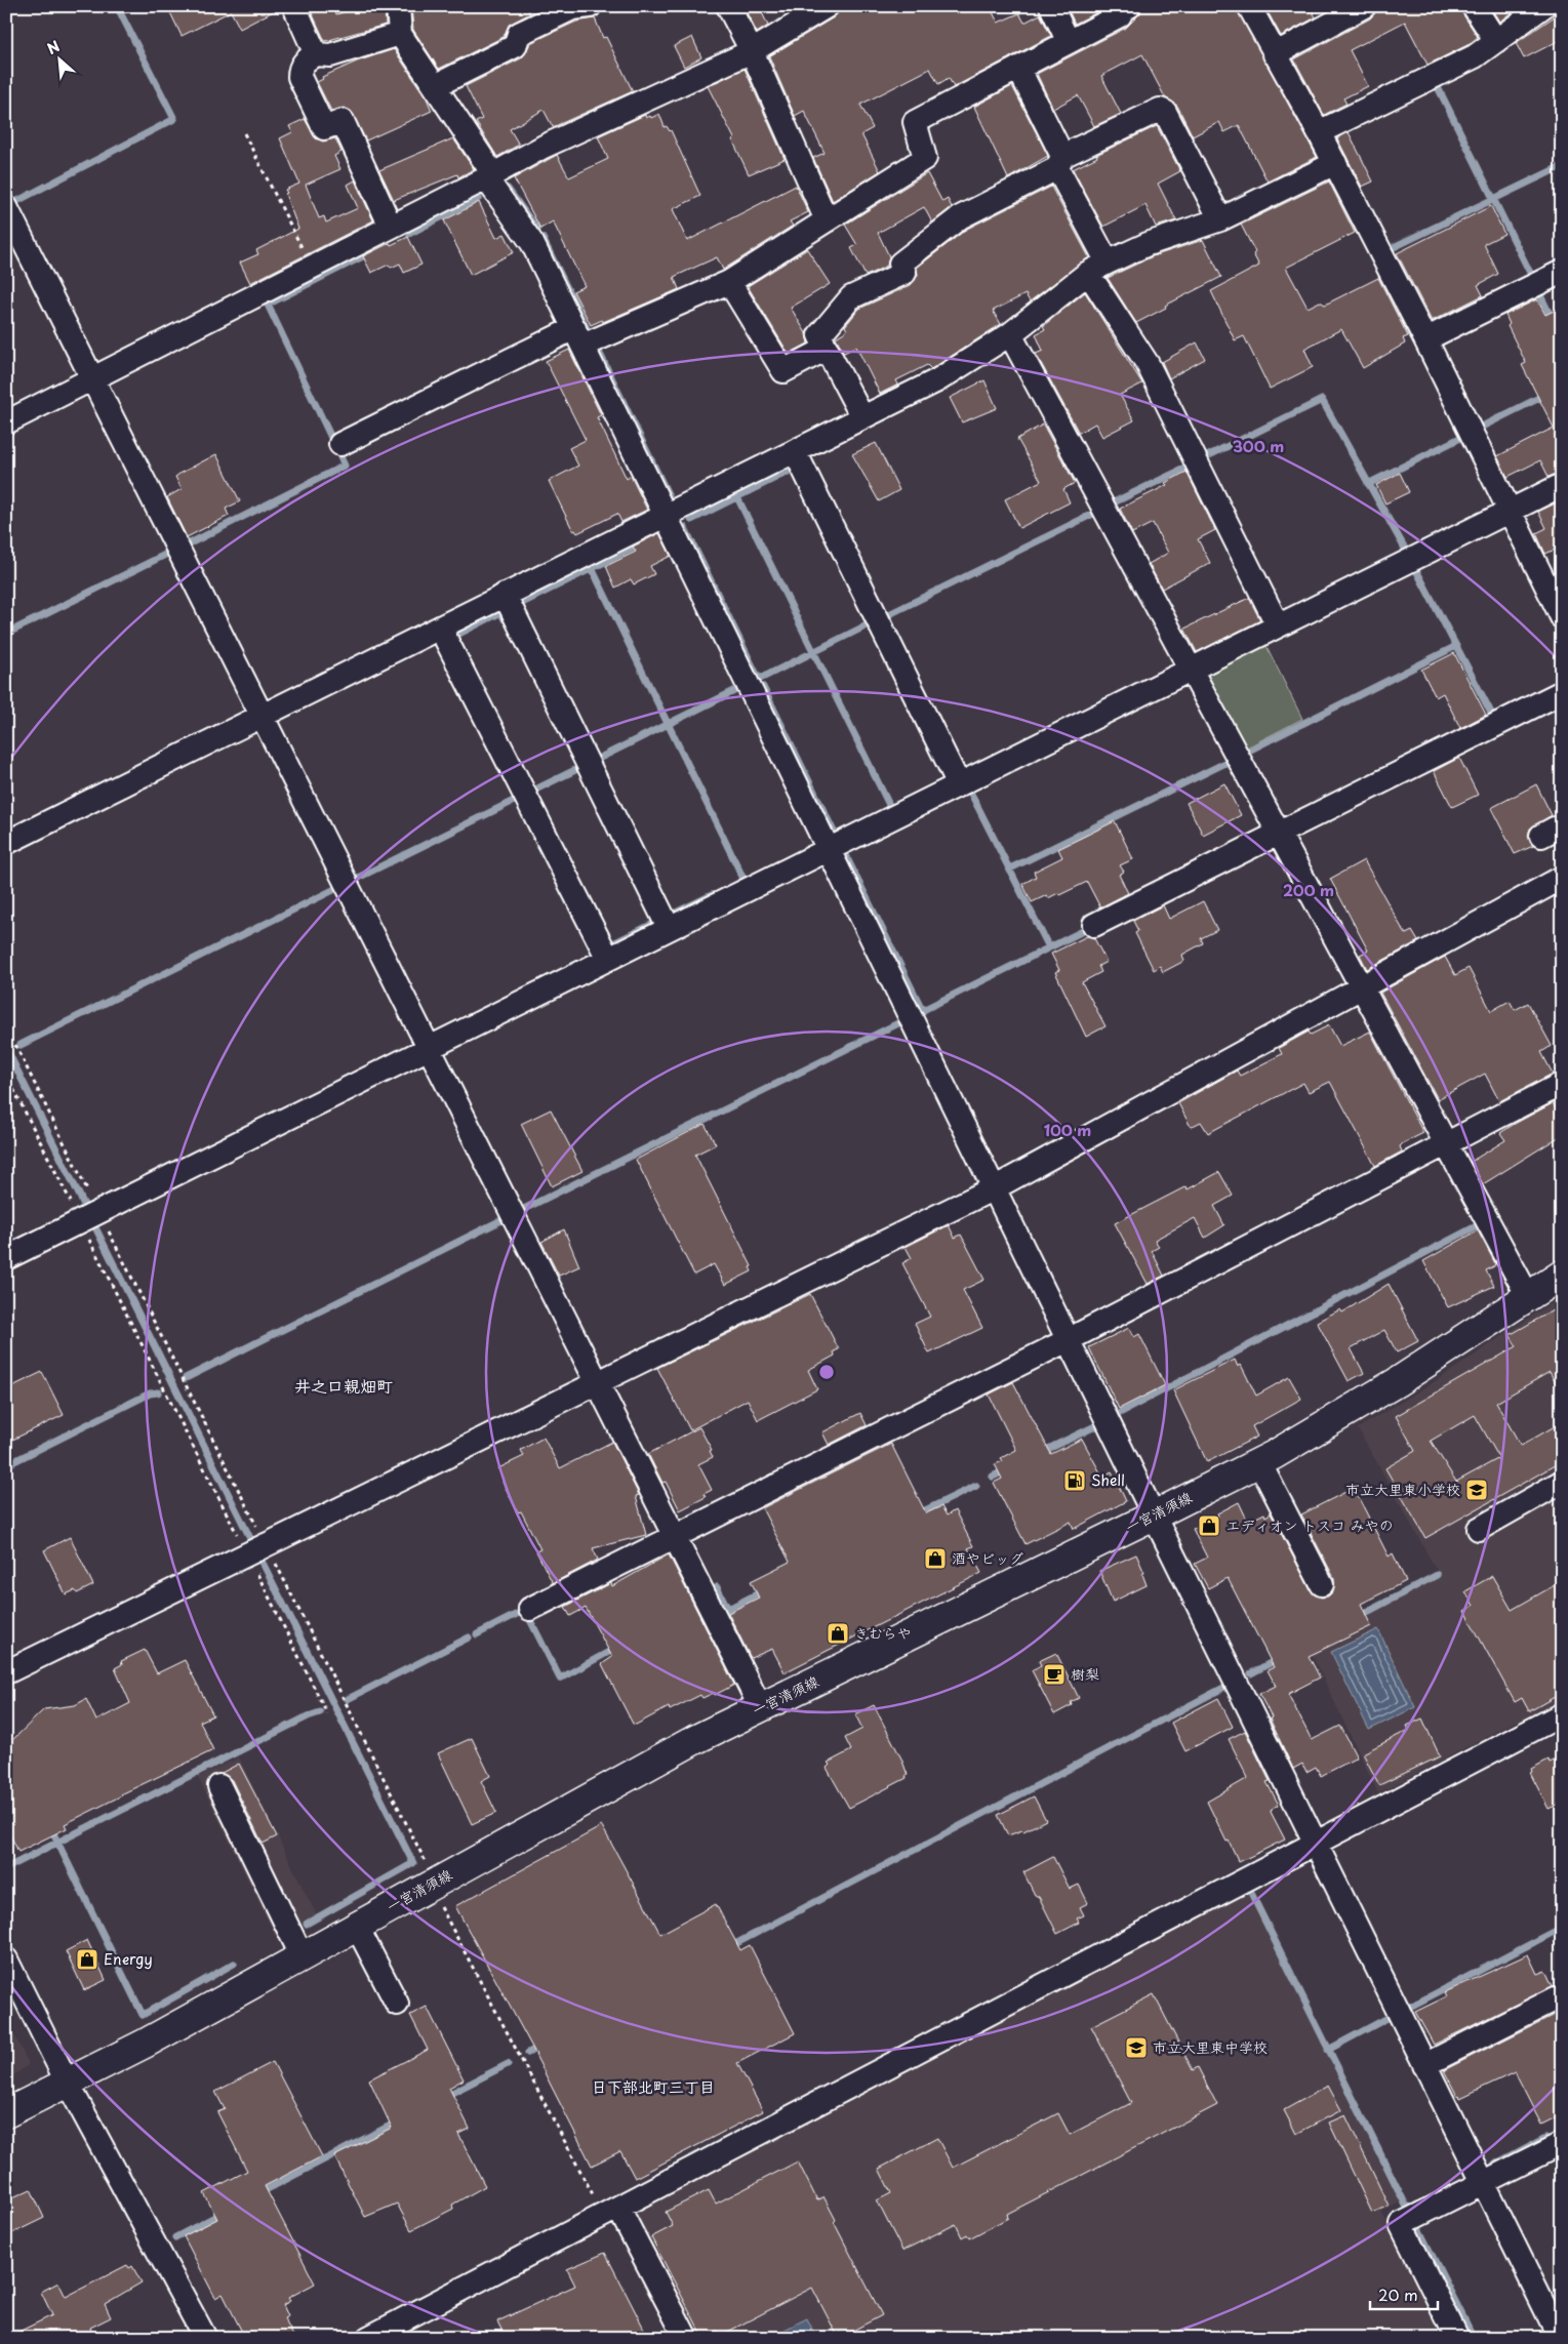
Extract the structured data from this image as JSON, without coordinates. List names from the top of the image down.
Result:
{
  "streets": {
    "main road": ["一宮清須線"]
  },
  "districts": ["井之口親畑町", "日下部北町三丁目"],
  "places": {
    "fuel station": ["Shell"],
    "school or university": ["市立大里東小学校", "市立大里東中学校"],
    "shop": [
      "エディオン トスコ みやの",
      "酒やビッグ",
      "きむらや",
      "Energy"
    ],
    "cafe": ["樹梨"]
  },
  "scale_bar": "20 m",
  "north": "top left",
  "rings": ["300 m", "200 m", "100 m"]
}
